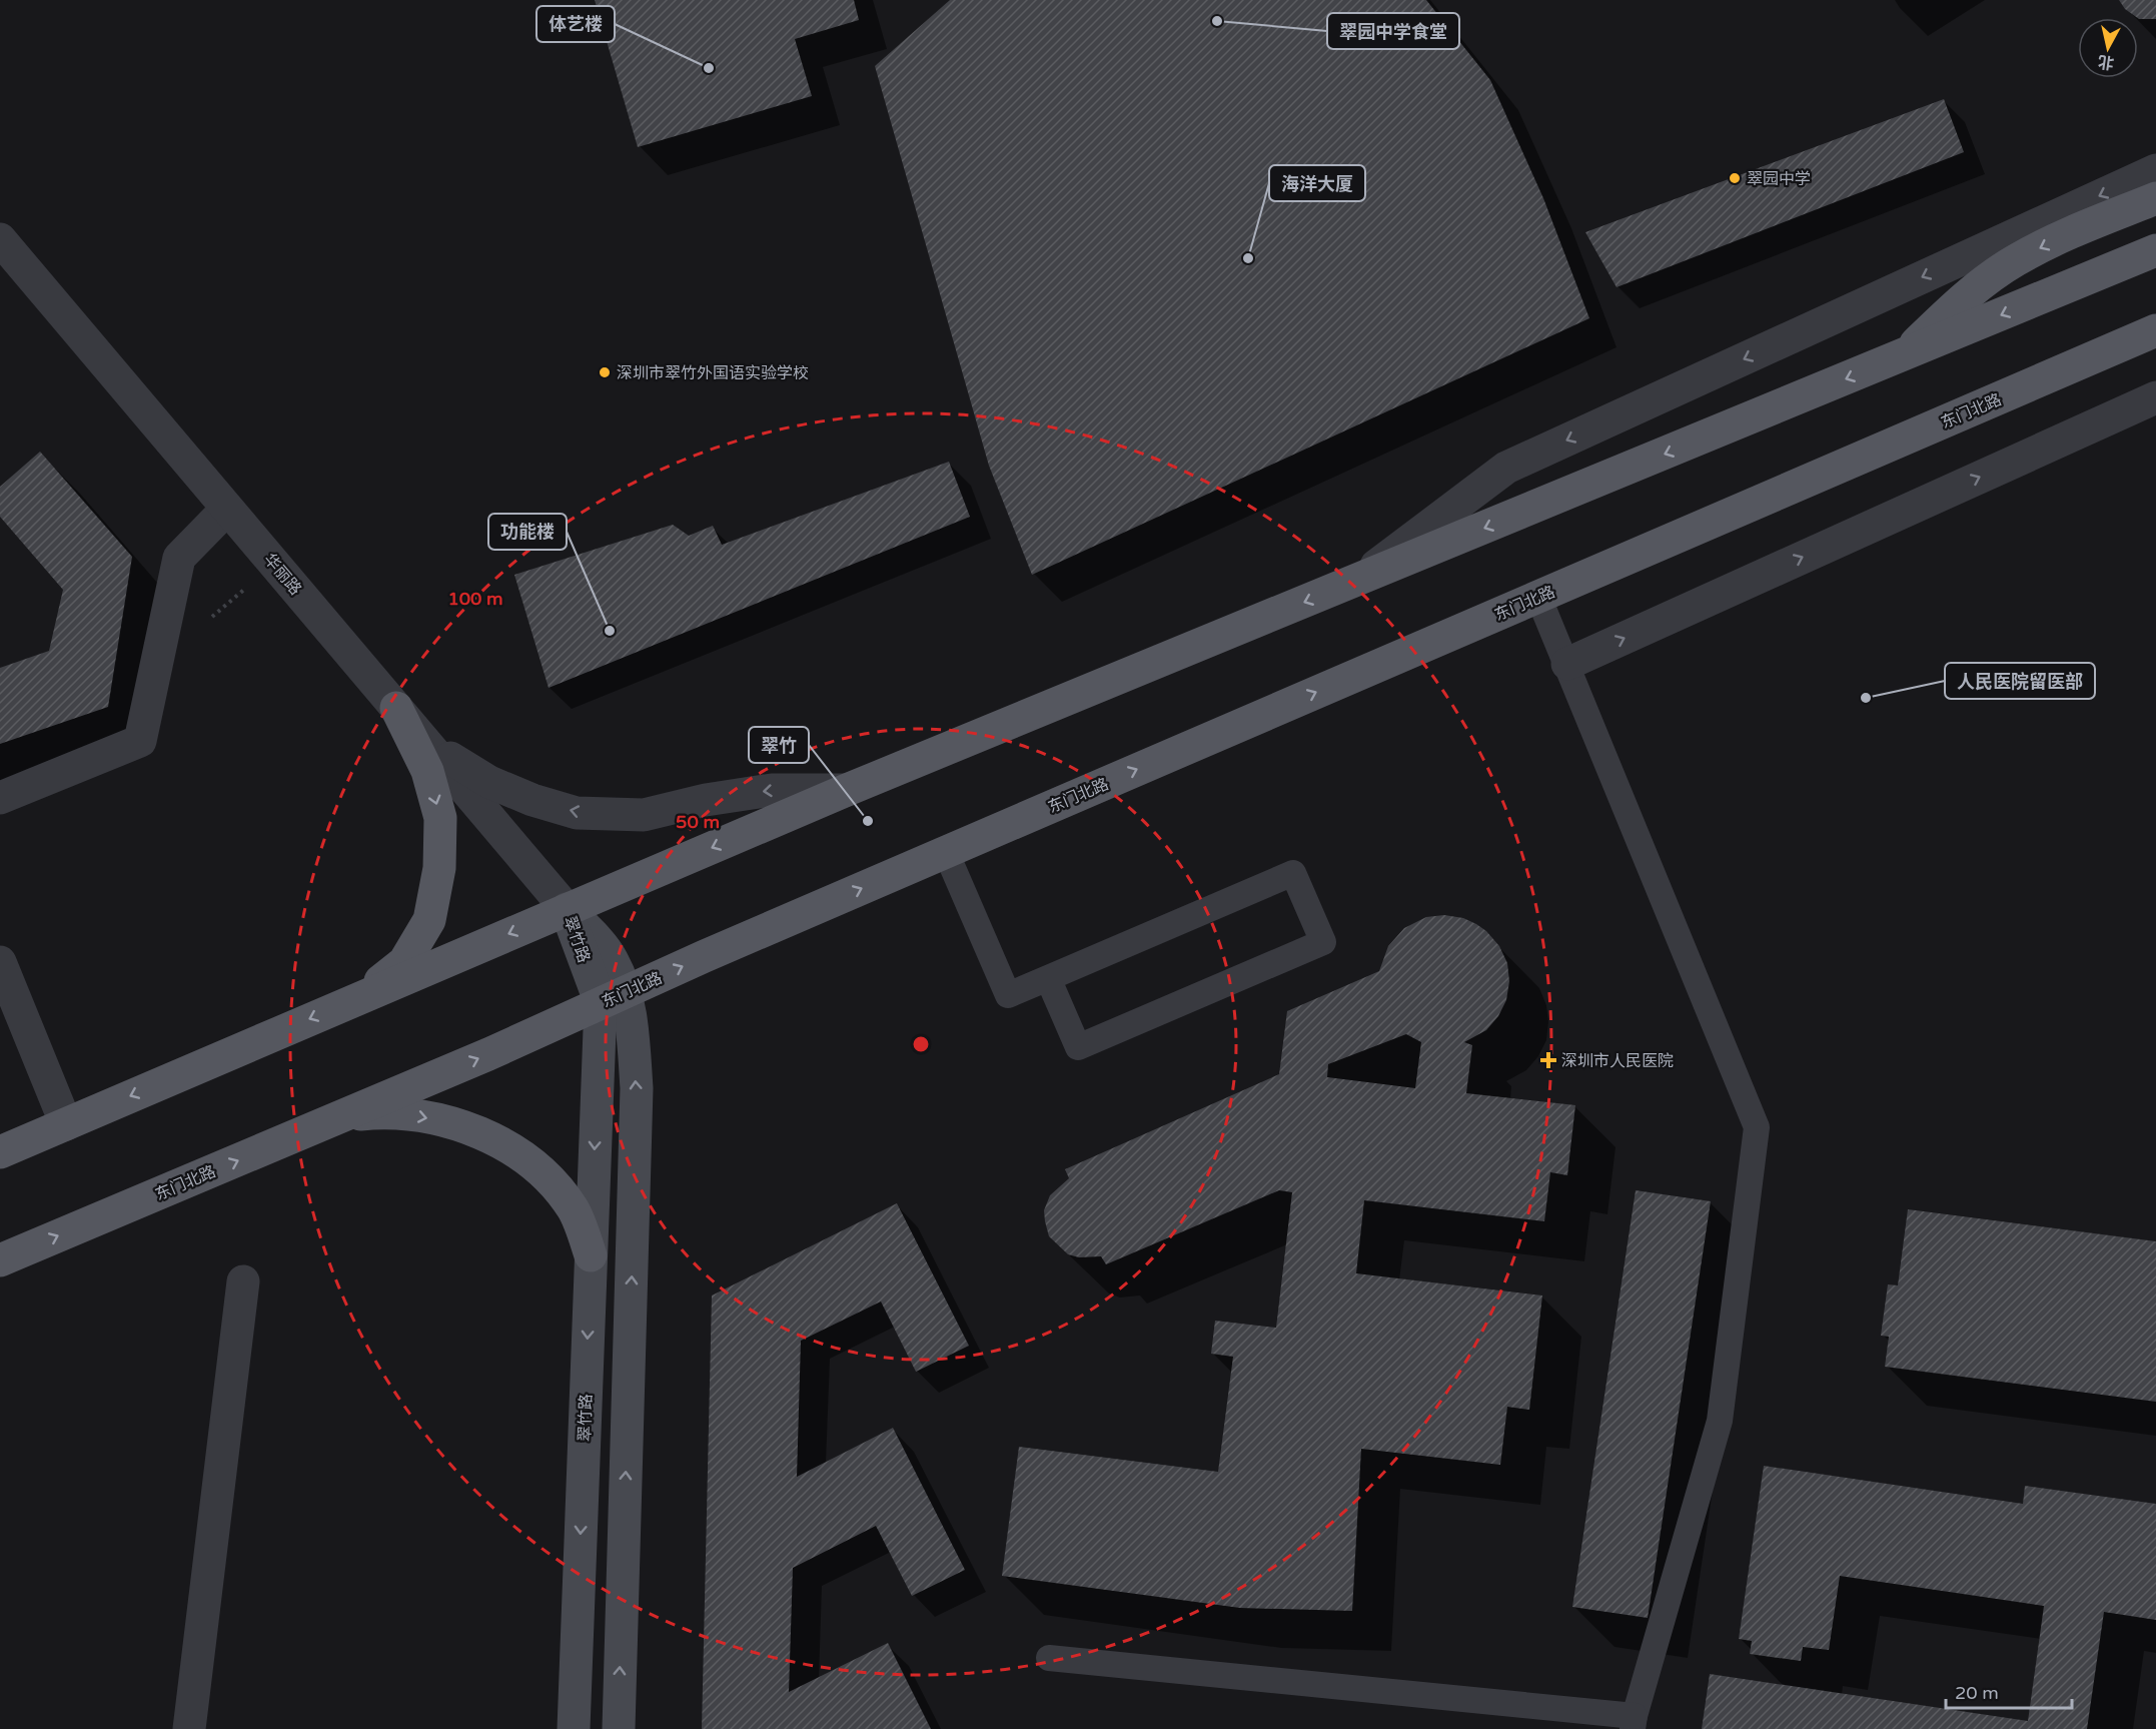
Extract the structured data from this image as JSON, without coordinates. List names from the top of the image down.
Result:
{
  "streets": {
    "main road": ["东门北路", "翠竹路"],
    "street": ["华丽路"]
  },
  "crossings": [
    ["东门北路", "翠竹路"],
    ["华丽路", "翠竹路"]
  ],
  "places": {
    "other": [
      "翠园中学食堂",
      "体艺楼",
      "翠园中学",
      "海洋大厦",
      "深圳市翠竹外国语实验学校",
      "功能楼",
      "人民医院留医部",
      "翠竹"
    ],
    "health": ["深圳市人民医院"]
  },
  "scale_bar": "20 m",
  "north": "bottom",
  "rings": ["100 m", "50 m"]
}
